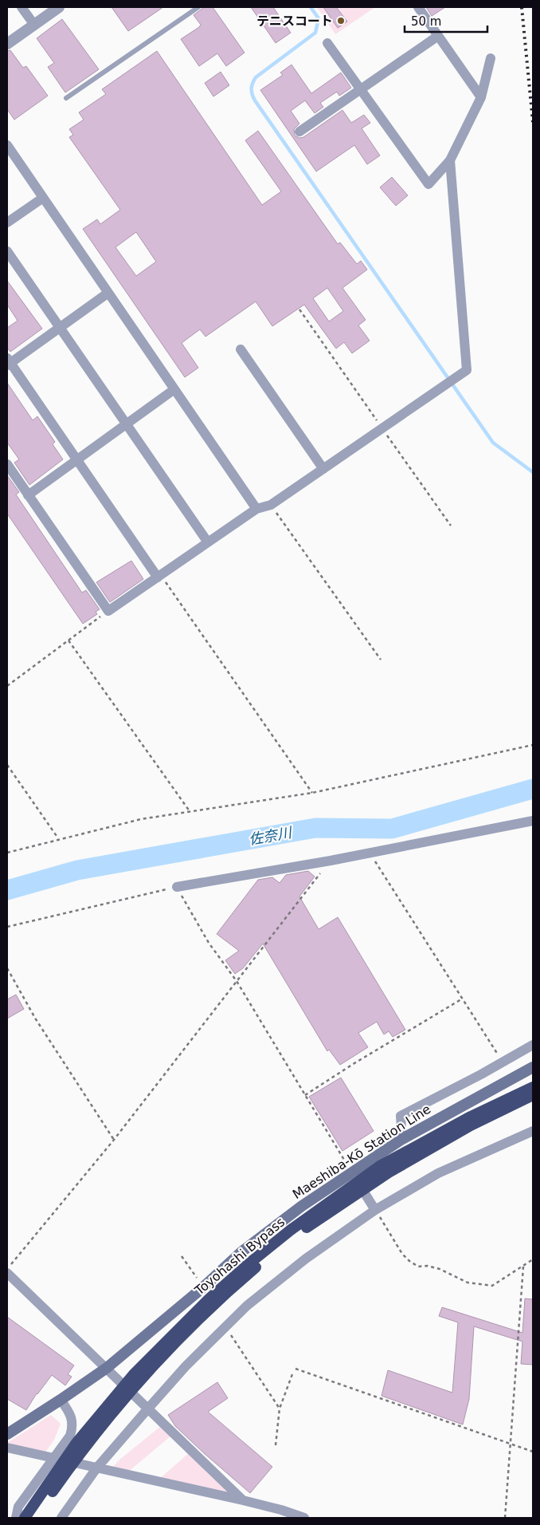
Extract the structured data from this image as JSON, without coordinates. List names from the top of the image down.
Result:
{
  "streets": {
    "highway": ["Toyohashi Bypass"],
    "main road": ["Maeshiba-Kō Station Line"]
  },
  "water": ["佐奈川"],
  "places": ["テニスコート"],
  "scale_bar": "50 m"
}
